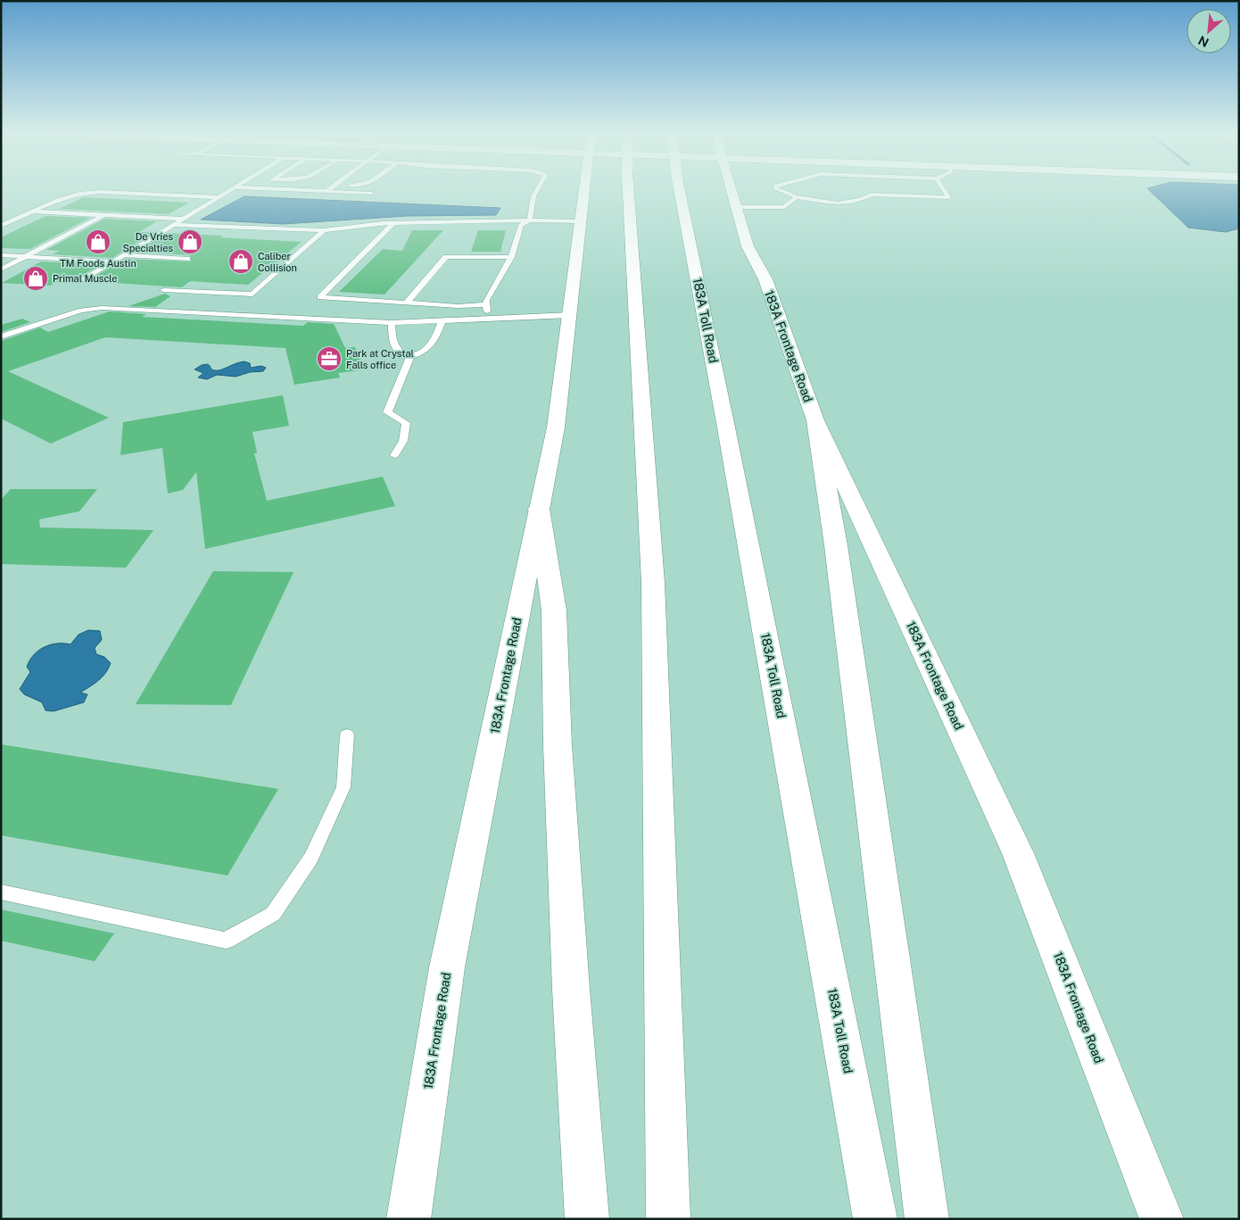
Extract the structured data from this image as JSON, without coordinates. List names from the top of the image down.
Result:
{
  "streets": {
    "main road": ["183A Toll Road", "183A Frontage Road"]
  },
  "places": {
    "shop": [
      "TM Foods Austin",
      "De Vries Specialties",
      "Caliber Collision",
      "Primal Muscle"
    ],
    "office": ["Park at Crystal Falls office"]
  },
  "north": "bottom left"
}
